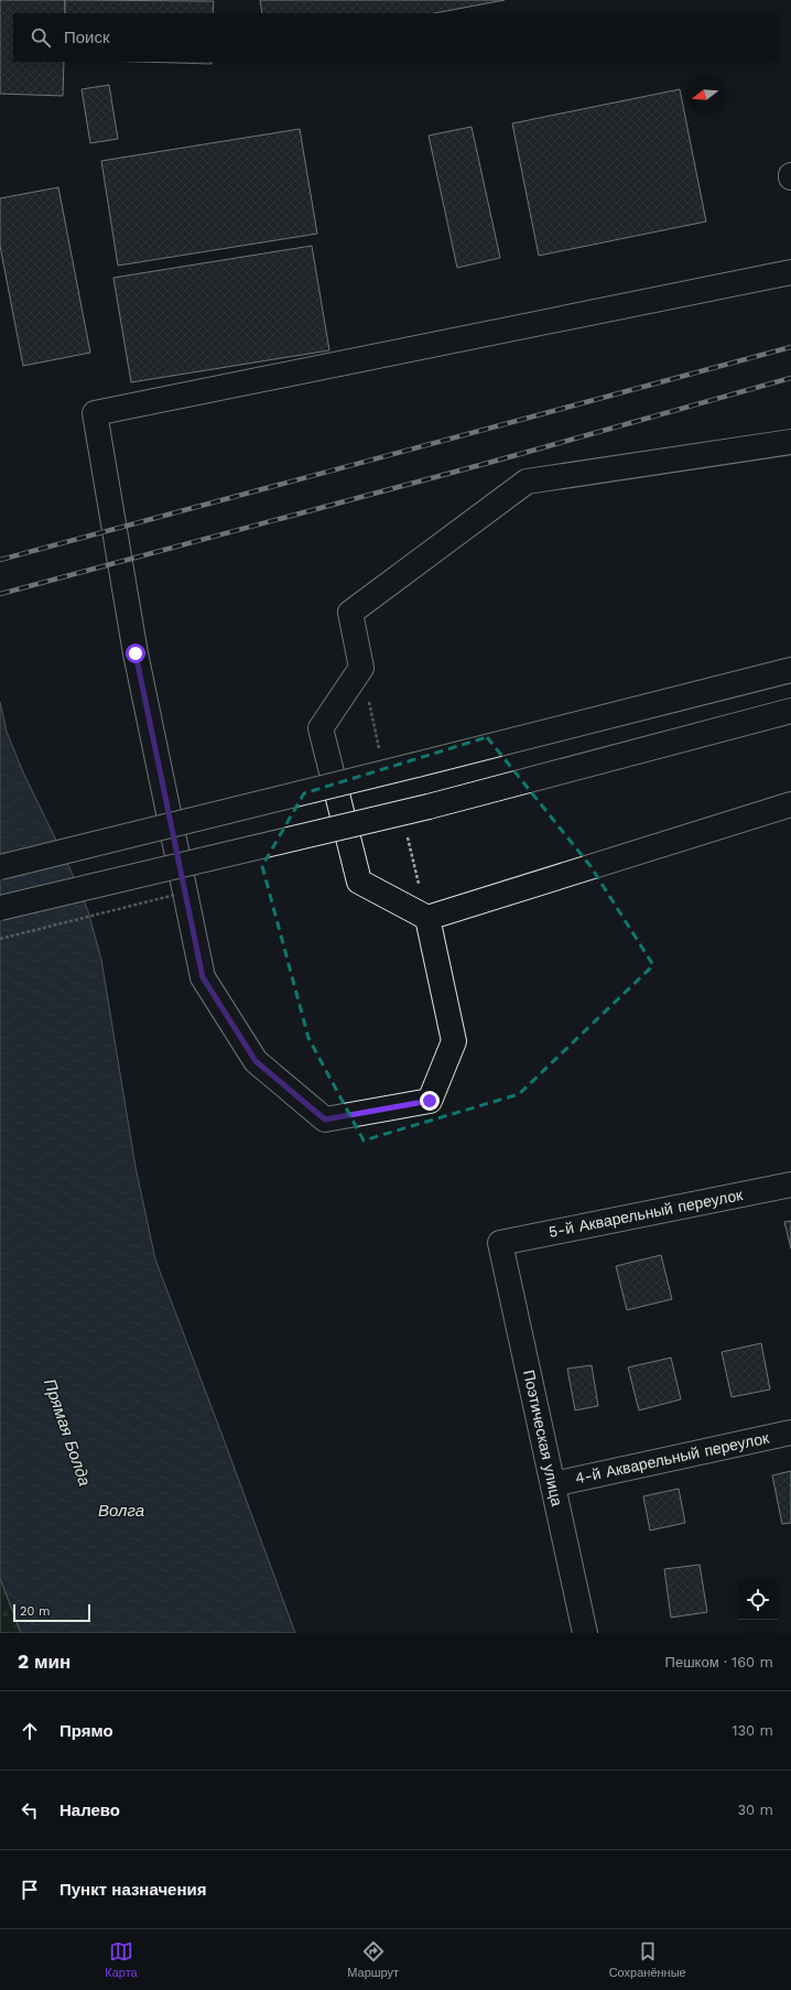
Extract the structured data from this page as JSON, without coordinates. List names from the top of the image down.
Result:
{
  "streets": {
    "main road": ["5-й Акварельный переулок", "Поэтическая улица", "4-й Акварельный переулок"]
  },
  "crossings": [
    ["5-й Акварельный переулок", "Поэтическая улица"],
    ["Поэтическая улица", "4-й Акварельный переулок"]
  ],
  "water": ["Прямая Болда", "Волга"],
  "scale_bar": "20 m",
  "north": "left",
  "page": {
    "search": "Поиск",
    "scale": "20 m",
    "heading": ["2 мин", "Пешком · 160 m"],
    "list": [
      ["Прямо", "130 m"],
      ["Налево", "30 m"],
      "Пункт назначения"
    ],
    "nav": ["Карта", "Маршрут", "Сохранённые"]
  }
}
